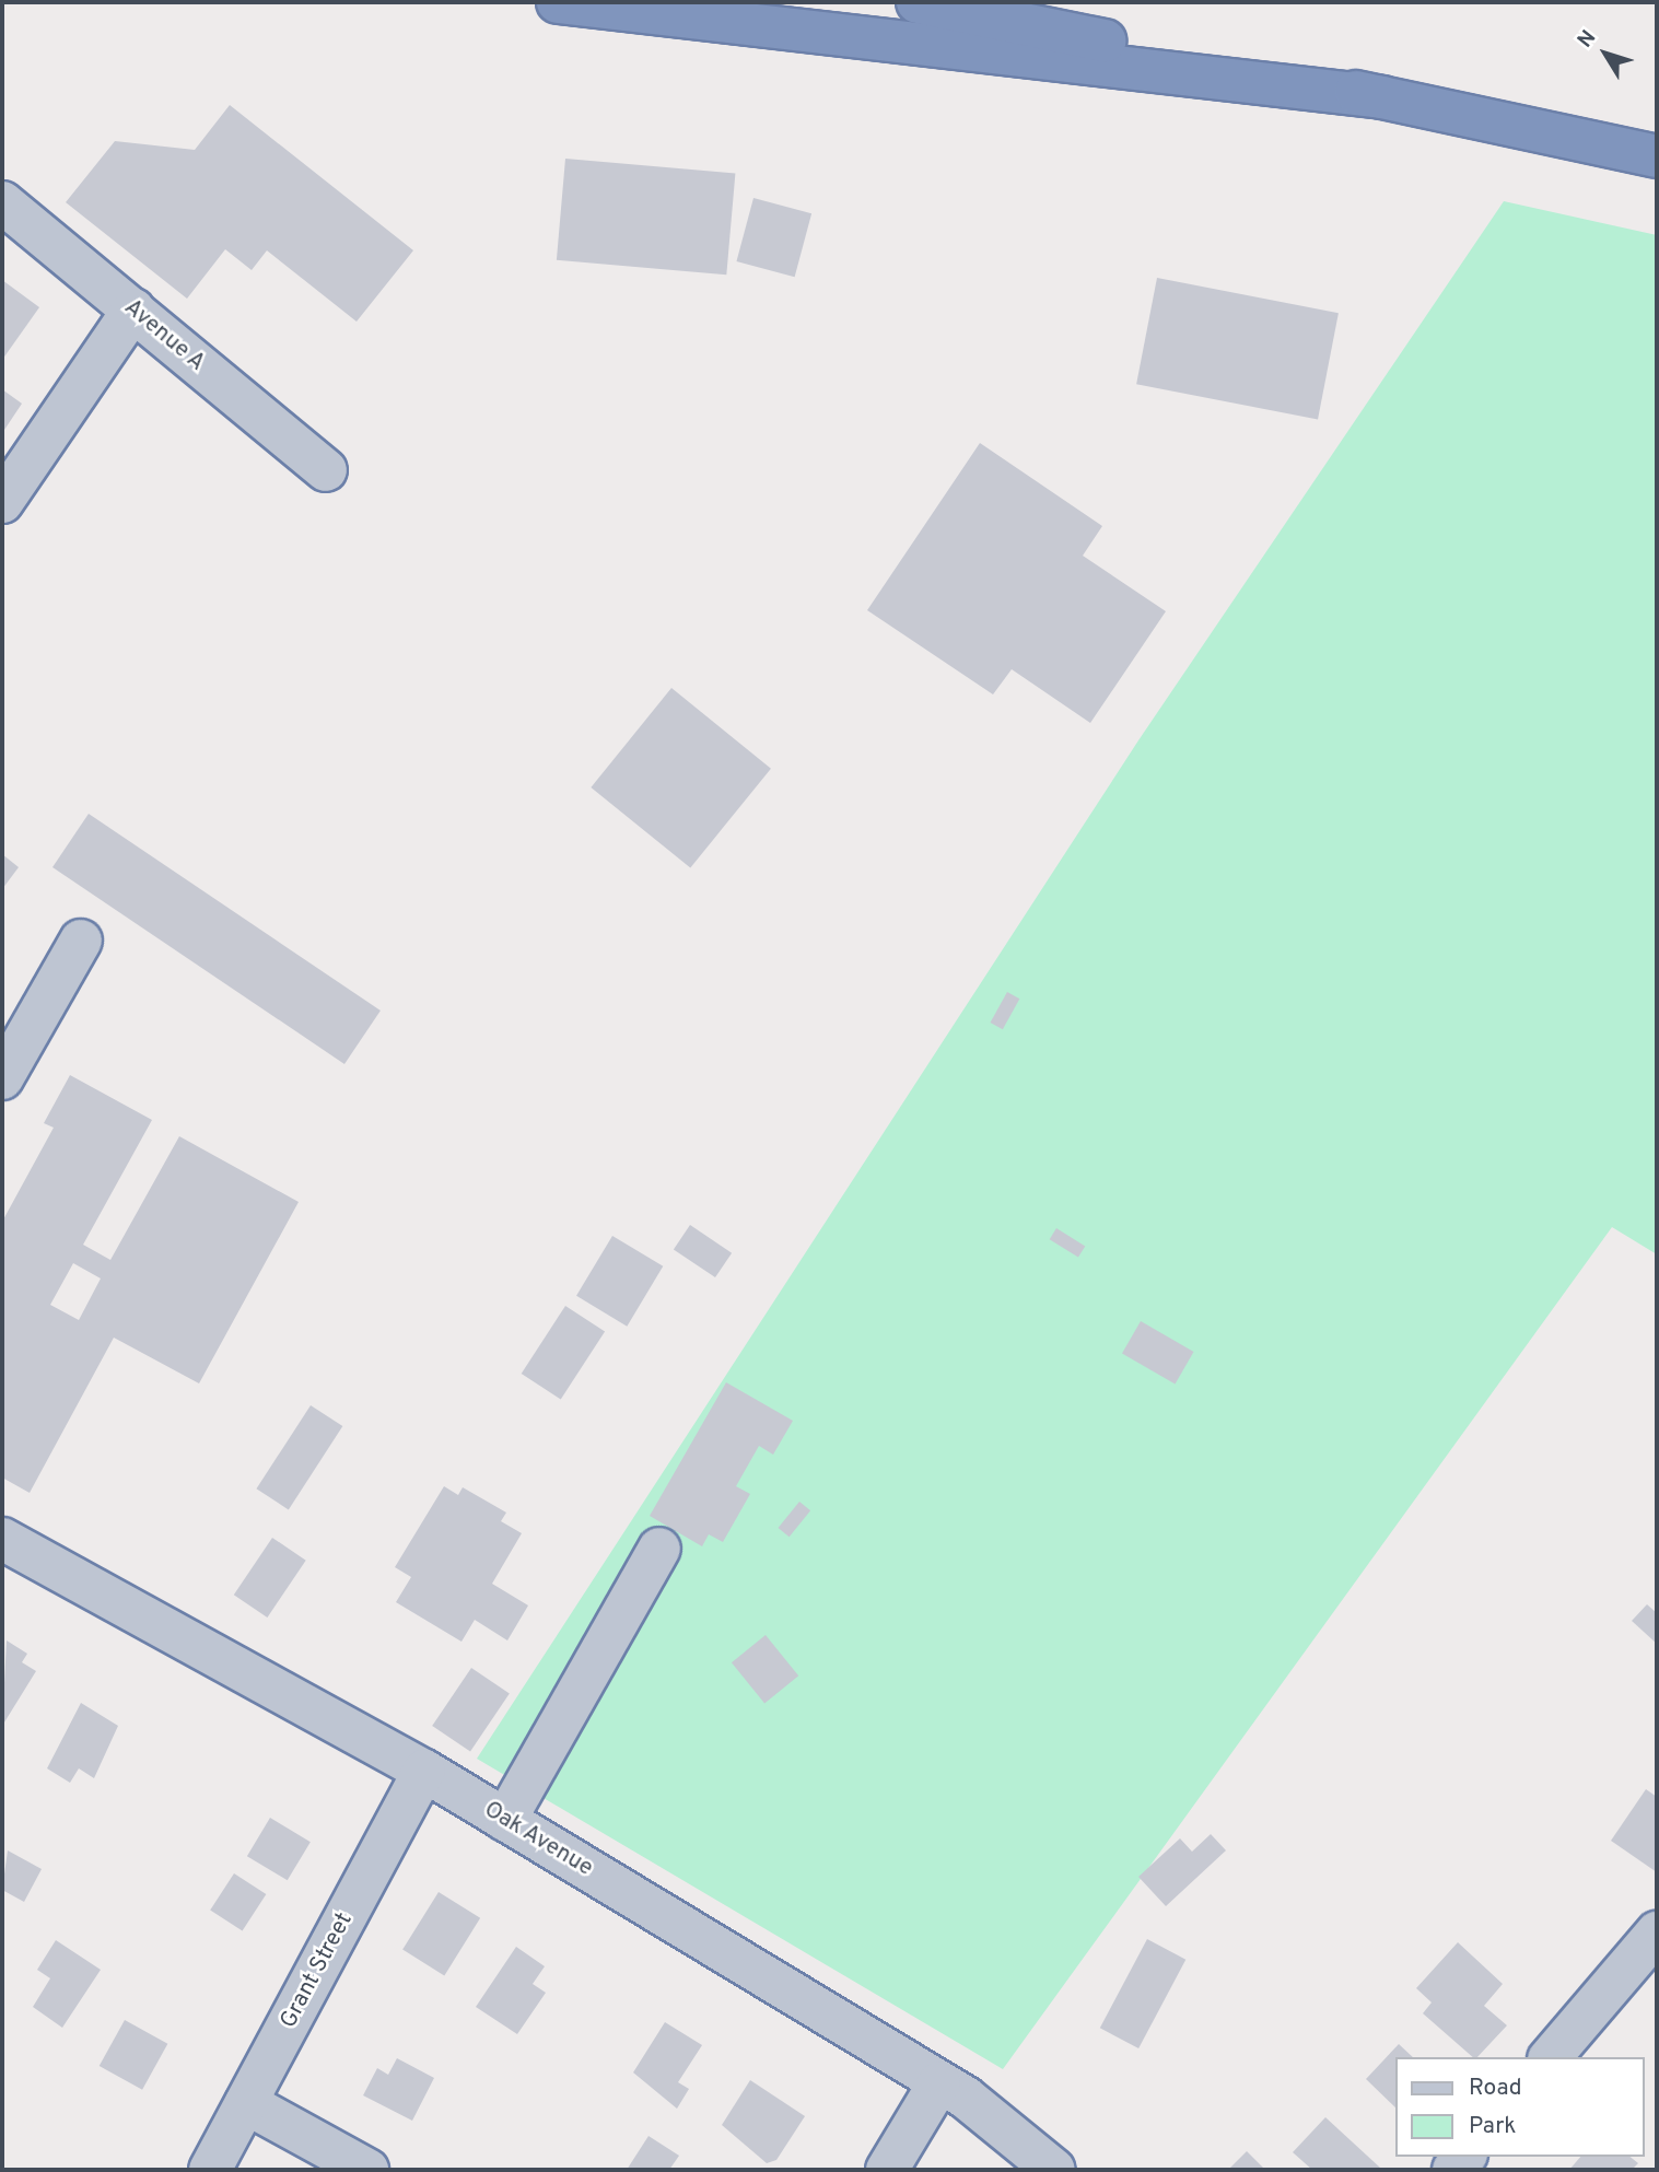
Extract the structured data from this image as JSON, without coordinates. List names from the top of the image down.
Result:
{
  "streets": {
    "street": ["Avenue A", "Oak Avenue", "Grant Street"]
  },
  "crossings": [
    ["Oak Avenue", "Grant Street"]
  ],
  "legend": ["Road", "Park"],
  "north": "top left"
}
